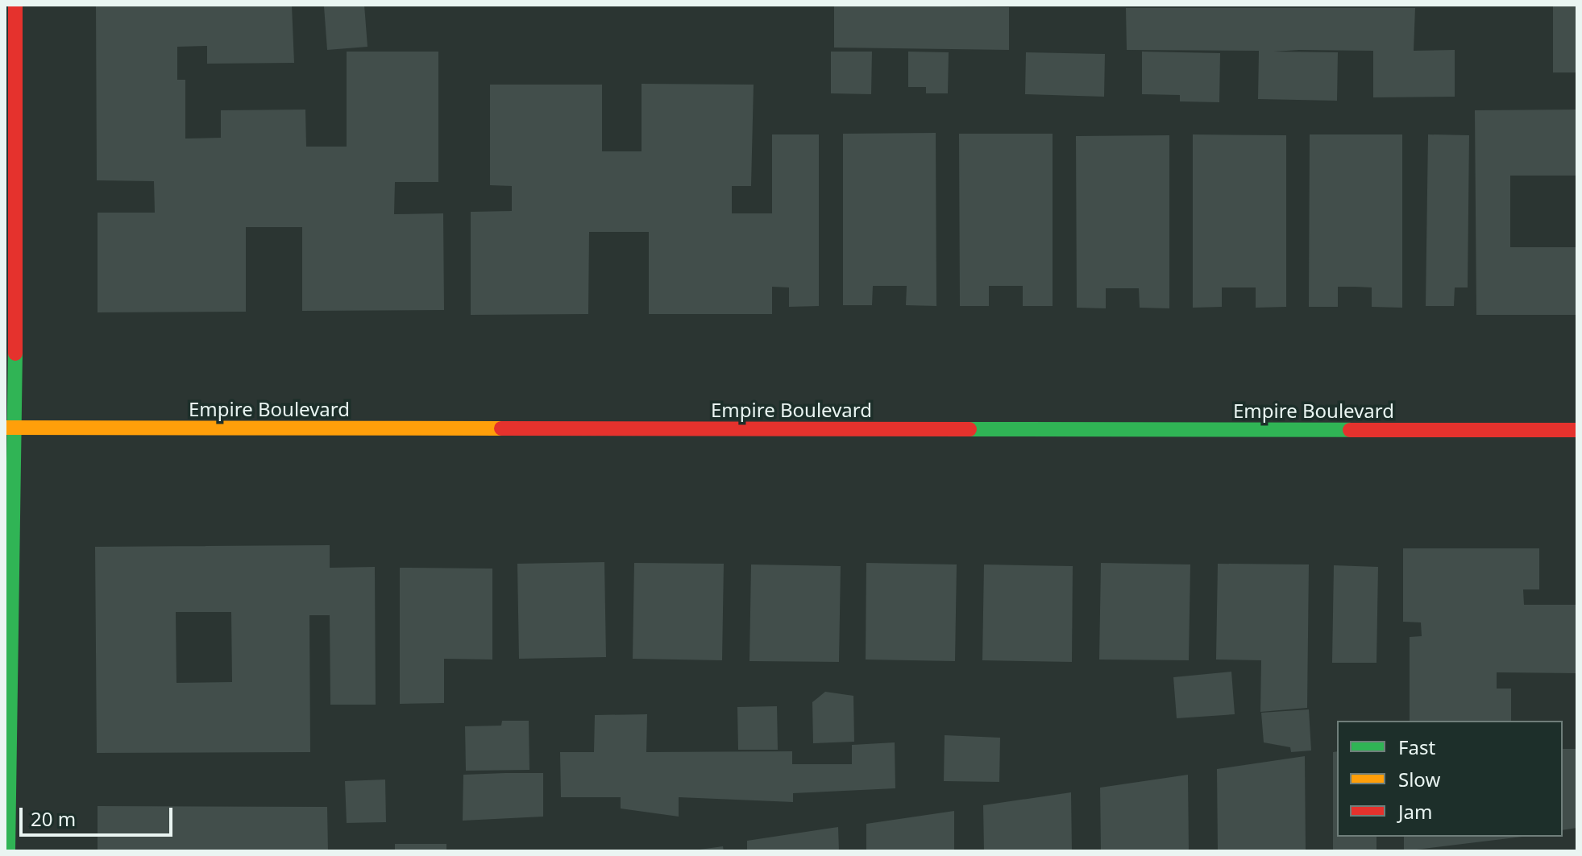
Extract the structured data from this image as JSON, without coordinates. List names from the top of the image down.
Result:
{
  "streets": {
    "main road": ["Empire Boulevard"]
  },
  "legend": ["Fast", "Slow", "Jam"],
  "scale_bar": "20 m"
}
